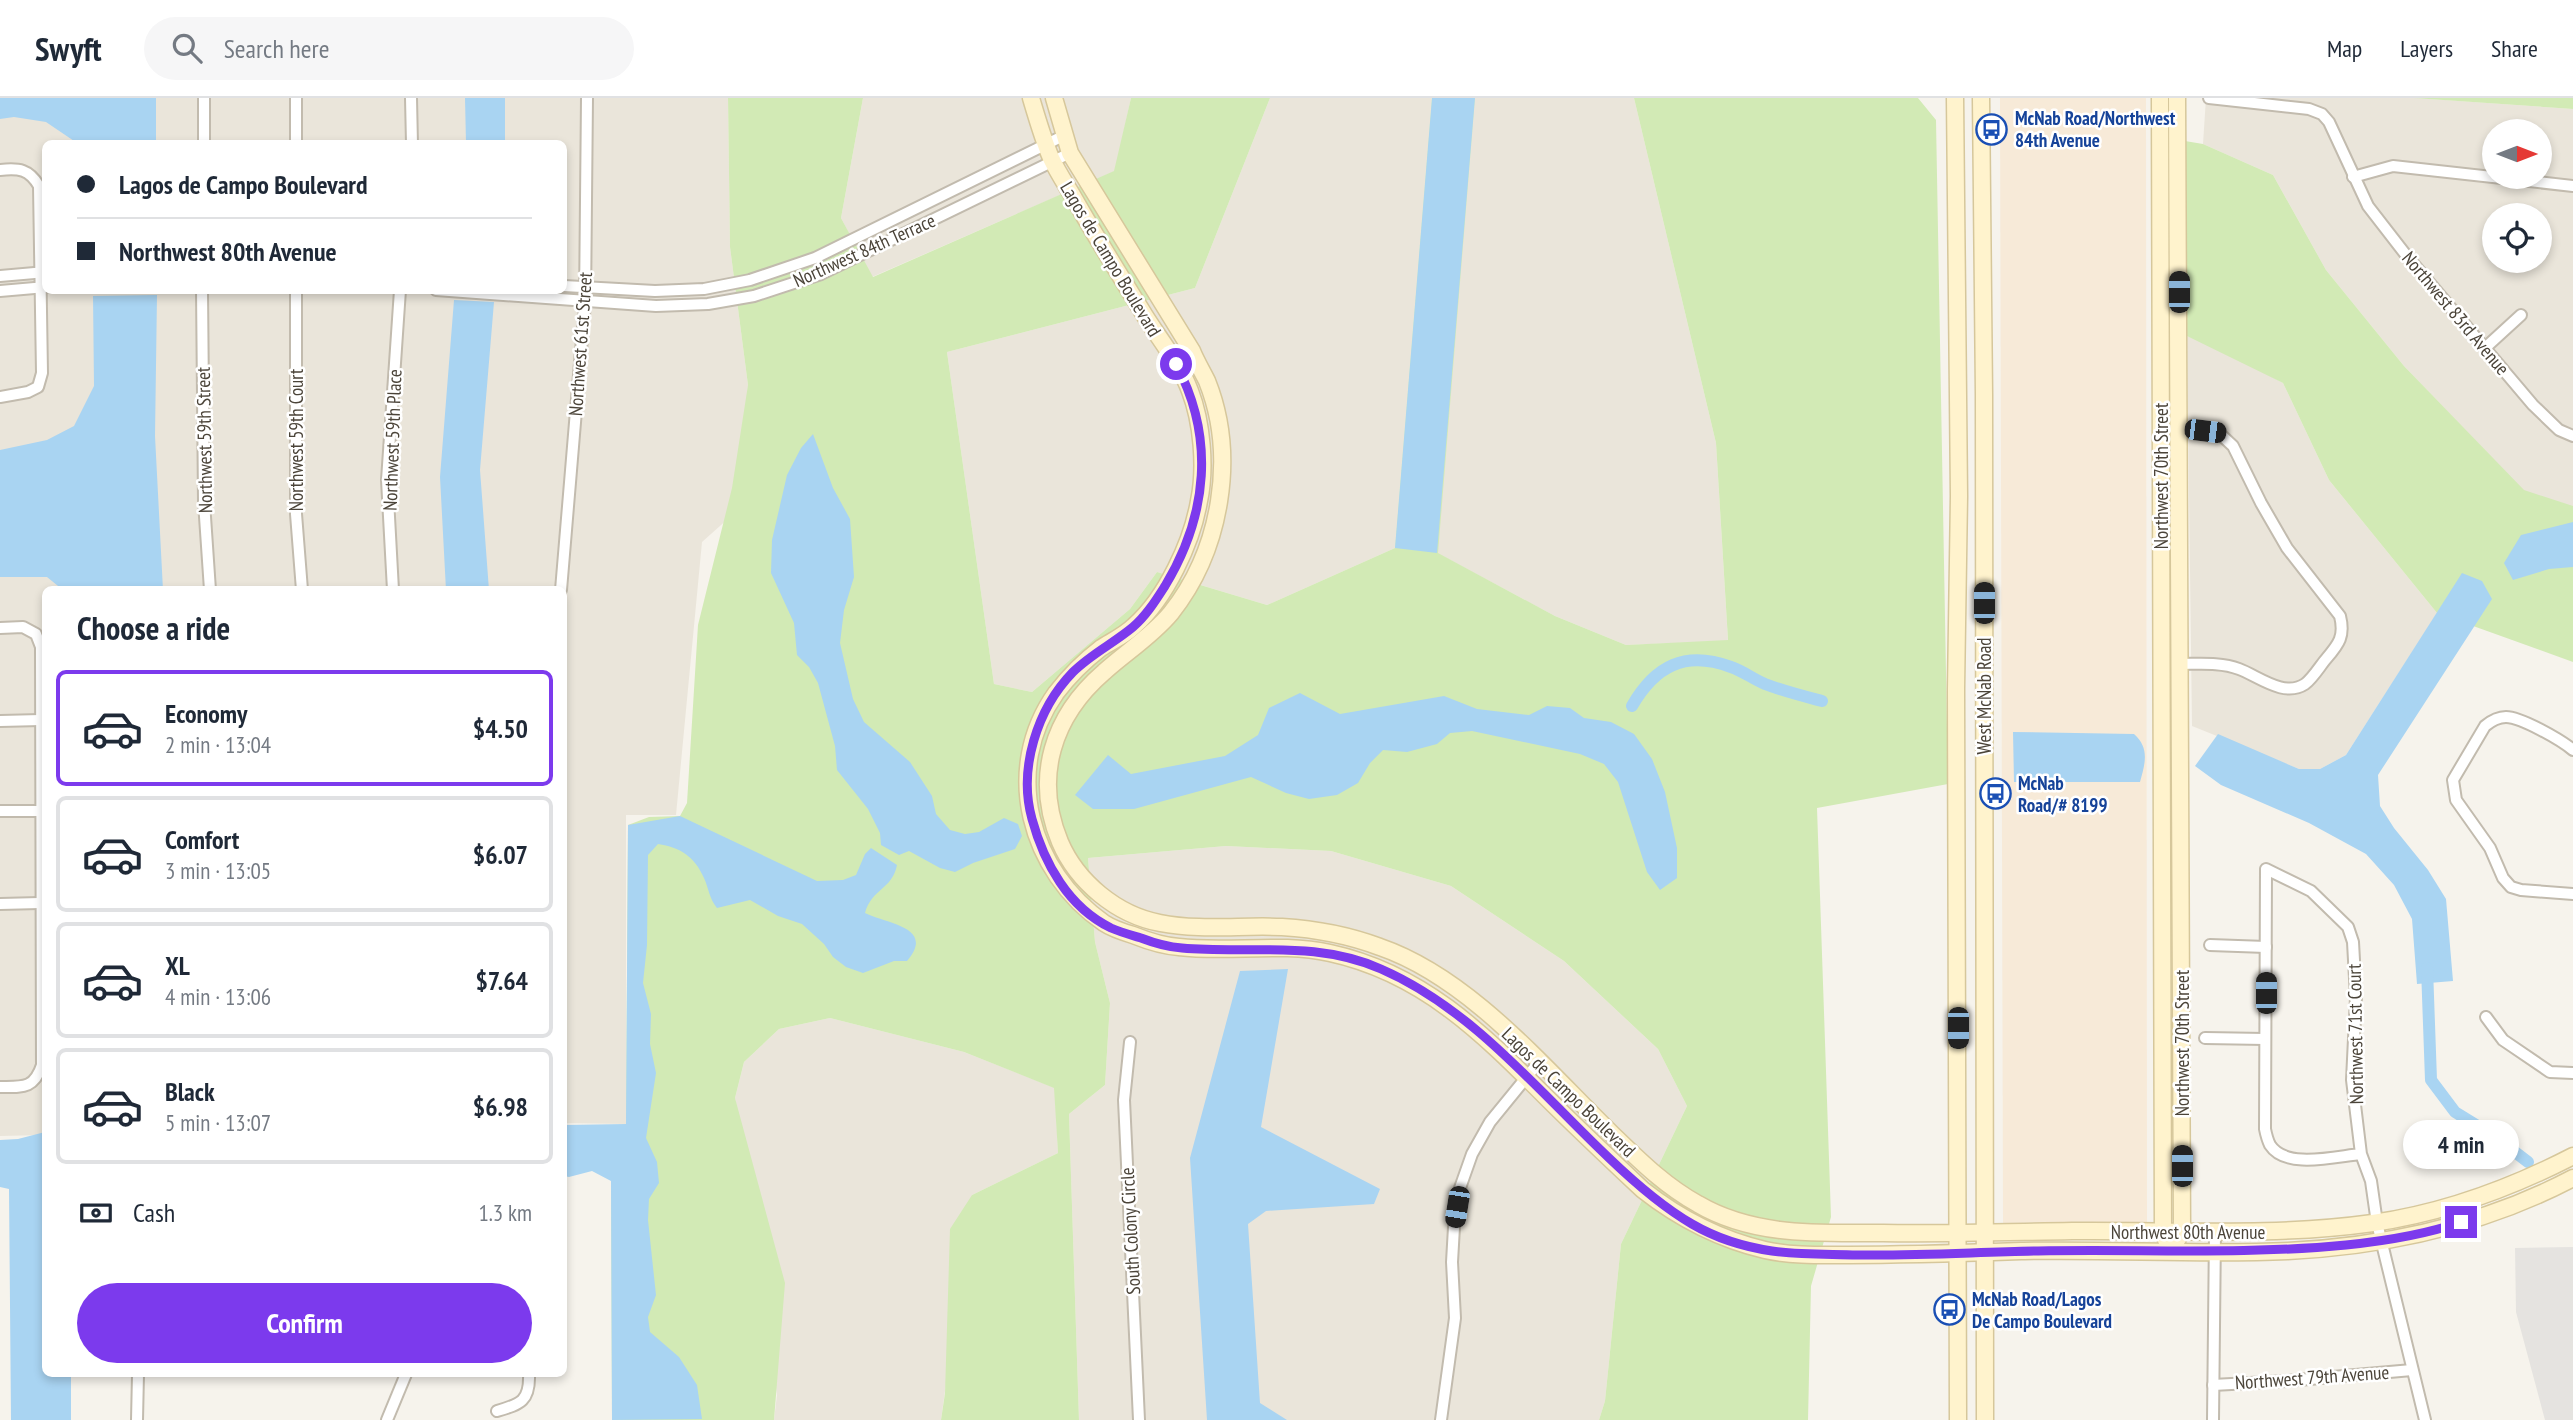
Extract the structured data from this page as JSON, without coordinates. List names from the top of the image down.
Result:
{
  "streets": {
    "street": [
      "Northwest 84th Terrace",
      "Lagos de Campo Boulevard",
      "Northwest 83rd Avenue",
      "Northwest 61st Street",
      "Northwest 59th Street",
      "Northwest 59th Court",
      "Northwest 59th Place",
      "Northwest 70th Street",
      "West McNab Road",
      "Northwest 71st Court",
      "South Colony Circle",
      "Northwest 80th Avenue",
      "Northwest 79th Avenue"
    ]
  },
  "crossings": [
    ["Northwest 84th Terrace", "Lagos de Campo Boulevard"],
    ["Northwest 84th Terrace", "Northwest 61st Street"],
    ["Lagos de Campo Boulevard", "West McNab Road"],
    ["Lagos de Campo Boulevard", "Northwest 80th Avenue"],
    ["Northwest 70th Street", "Northwest 80th Avenue"],
    ["West McNab Road", "Northwest 80th Avenue"],
    ["Northwest 71st Court", "Northwest 80th Avenue"],
    ["Northwest 71st Court", "Northwest 79th Avenue"]
  ],
  "places": {
    "bus stop": ["McNab Road/Northwest 84th Avenue", "McNab Road/# 8199", "McNab Road/Lagos De Campo Boulevard"]
  },
  "north": "right",
  "page": {
    "header": "Swyft",
    "search": "Search here",
    "nav": ["Map", "Layers", "Share"],
    "banner": ["Lagos de Campo Boulevard", "Northwest 80th Avenue"],
    "heading": "Choose a ride",
    "list": [
      {
        "name": "Economy",
        "note": "2 min · 13:04",
        "value": "$4.50"
      },
      {
        "name": "Comfort",
        "note": "3 min · 13:05",
        "value": "$6.07"
      },
      {
        "name": "XL",
        "note": "4 min · 13:06",
        "value": "$7.64"
      },
      {
        "name": "Black",
        "note": "5 min · 13:07",
        "value": "$6.98"
      }
    ],
    "bubble": "4 min",
    "pay": ["Cash", "1.3 km"],
    "buttons": "Confirm"
  }
}
